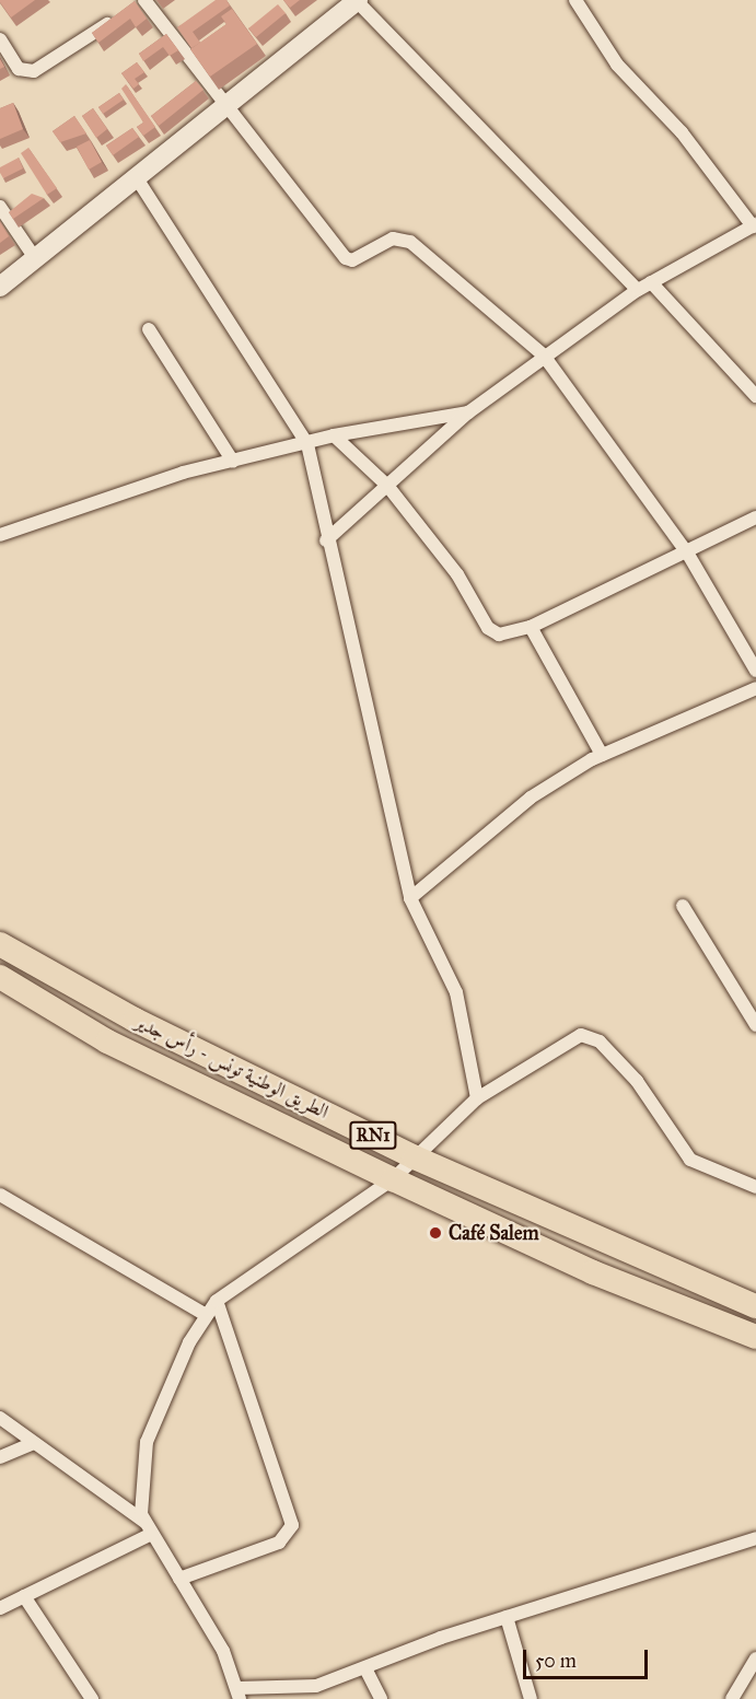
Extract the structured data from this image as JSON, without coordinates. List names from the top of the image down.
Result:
{
  "streets": {
    "highway": ["الطريق الوطنية تونس - رأس جدير", "RN1"]
  },
  "places": ["Café Salem"],
  "scale_bar": "50 m"
}
